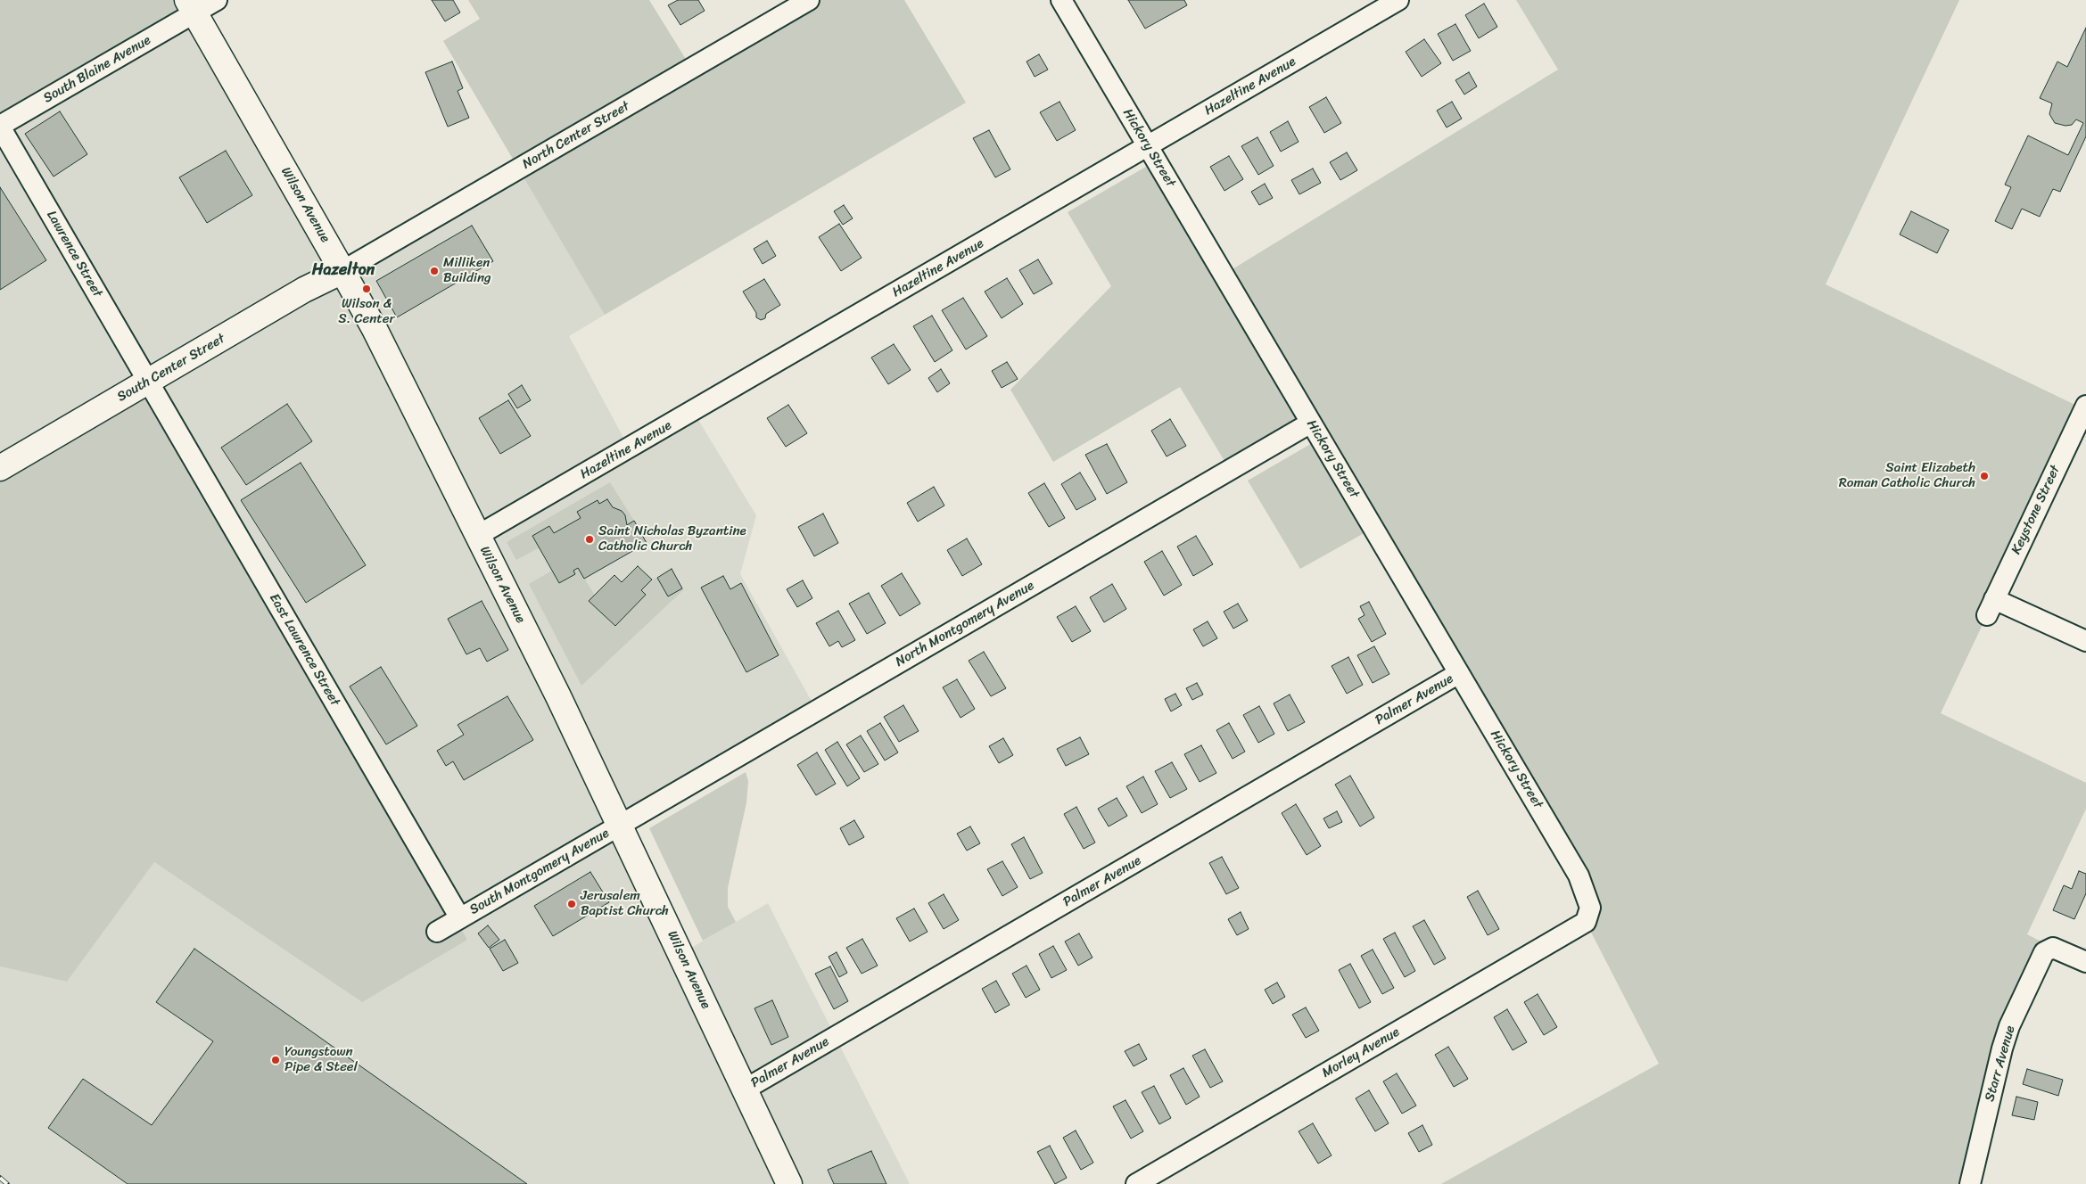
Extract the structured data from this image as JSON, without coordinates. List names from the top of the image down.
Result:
{
  "streets": {
    "main road": ["Wilson Avenue", "South Center Street"],
    "street": [
      "South Blaine Avenue",
      "Hazeltine Avenue",
      "North Center Street",
      "Hickory Street",
      "Lawrence Street",
      "Keystone Street",
      "North Montgomery Avenue",
      "East Lawrence Street",
      "Palmer Avenue",
      "South Montgomery Avenue",
      "Morley Avenue",
      "Starr Avenue"
    ]
  },
  "crossings": [
    ["South Blaine Avenue", "Wilson Avenue"],
    ["South Blaine Avenue", "Lawrence Street"],
    ["Hazeltine Avenue", "Hickory Street"],
    ["Hazeltine Avenue", "Wilson Avenue"],
    ["North Center Street", "Wilson Avenue"],
    ["North Center Street", "South Center Street"],
    ["Hickory Street", "North Montgomery Avenue"],
    ["Hickory Street", "Palmer Avenue"],
    ["Hickory Street", "Morley Avenue"],
    ["Wilson Avenue", "South Center Street"],
    ["Wilson Avenue", "North Montgomery Avenue"],
    ["Wilson Avenue", "Palmer Avenue"],
    ["Wilson Avenue", "South Montgomery Avenue"],
    ["Lawrence Street", "South Center Street"],
    ["Lawrence Street", "East Lawrence Street"],
    ["South Center Street", "East Lawrence Street"],
    ["North Montgomery Avenue", "South Montgomery Avenue"],
    ["East Lawrence Street", "South Montgomery Avenue"]
  ],
  "districts": ["Hazelton"],
  "places": [
    "Milliken Building",
    "Wilson & S. Center",
    "Saint Elizabeth Roman Catholic Church",
    "Saint Nicholas Byzantine Catholic Church",
    "Jerusalem Baptist Church",
    "Youngstown Pipe & Steel"
  ]
}
